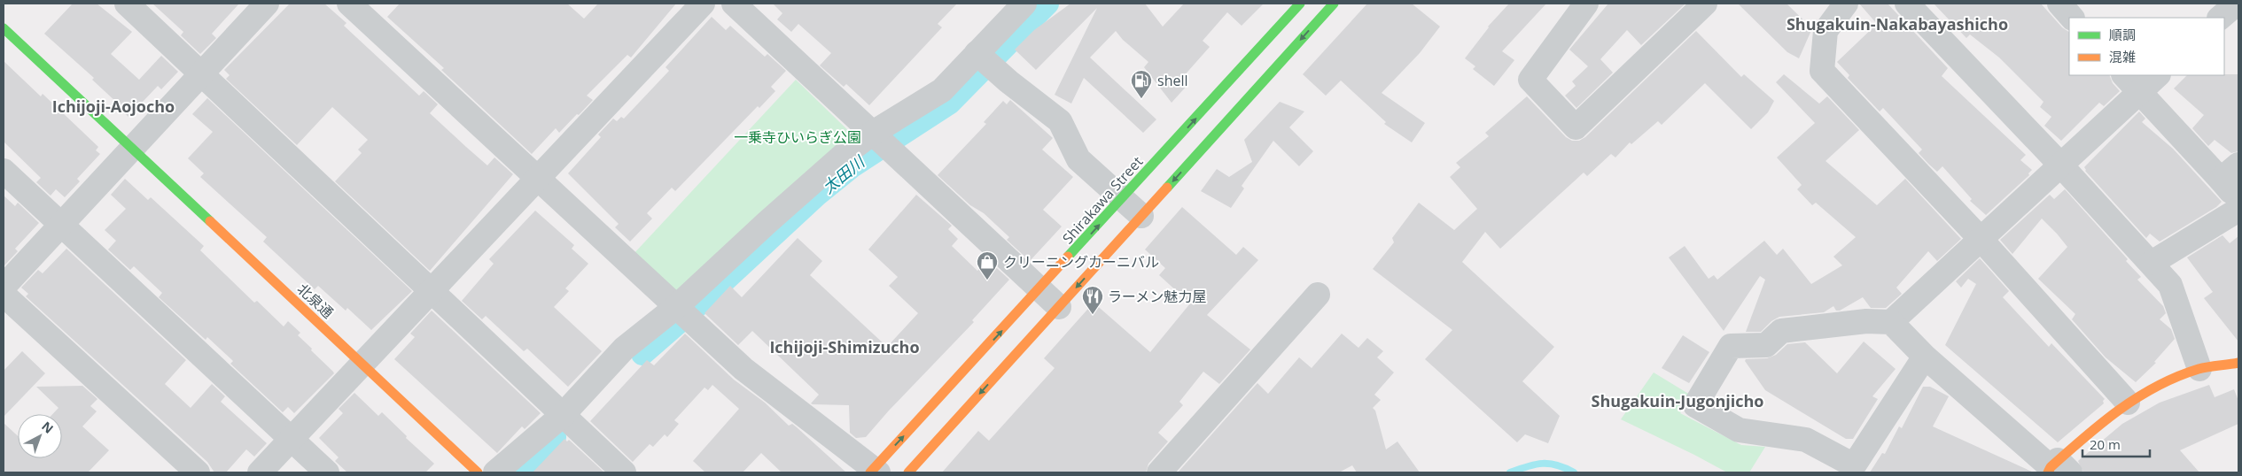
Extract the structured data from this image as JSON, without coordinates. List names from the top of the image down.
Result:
{
  "streets": {
    "street": ["Shirakawa Street", "北泉通"]
  },
  "districts": [
    "Shugakuin-Nakabayashicho",
    "Ichijoji-Aojocho",
    "Ichijoji-Shimizucho",
    "Shugakuin-Jugonjicho"
  ],
  "water": ["太田川"],
  "parks": ["一乗寺ひいらぎ公園"],
  "places": {
    "fuel station": ["shell"],
    "shop": ["クリーニングカーニバル"],
    "restaurant": ["ラーメン魅力屋"]
  },
  "legend": ["順調", "混雑"],
  "scale_bar": "20 m",
  "north": "top right"
}
